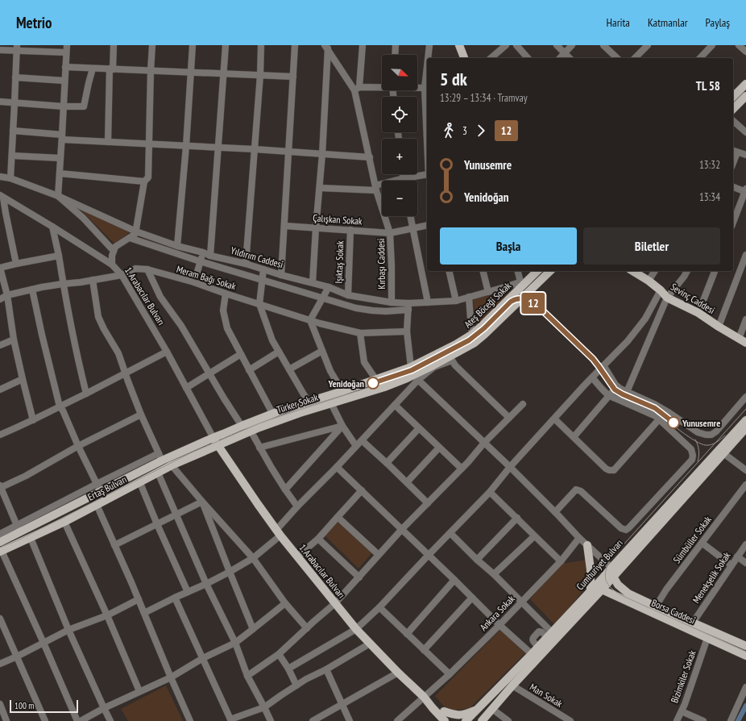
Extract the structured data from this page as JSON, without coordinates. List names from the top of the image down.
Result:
{
  "streets": {
    "main road": [
      "Yıldırım Caddesi",
      "1. Arabacılar Bulvarı",
      "Sevinç Caddesi",
      "Ateş Böceği Sokak",
      "Türker Sokak",
      "Ertaş Bulvarı",
      "Cumhuriyet Bulvarı",
      "Borsa Caddesi"
    ],
    "street": [
      "Çalışkan Sokak",
      "Işıktaş Sokak",
      "Kırbaşı Caddesi",
      "Meram Bağı Sokak",
      "Sümbüller Sokak",
      "Menekşelik Sokak",
      "Ankara Sokak",
      "Bizimkiler Sokak",
      "Man Sokak"
    ]
  },
  "crossings": [
    ["Çalışkan Sokak", "Işıktaş Sokak"],
    ["Çalışkan Sokak", "Kırbaşı Caddesi"],
    ["Yıldırım Caddesi", "Işıktaş Sokak"],
    ["Yıldırım Caddesi", "Kırbaşı Caddesi"],
    ["Yıldırım Caddesi", "Ateş Böceği Sokak"],
    ["Meram Bağı Sokak", "1. Arabacılar Bulvarı"],
    ["1. Arabacılar Bulvarı", "Türker Sokak"],
    ["1. Arabacılar Bulvarı", "Ertaş Bulvarı"],
    ["1. Arabacılar Bulvarı", "Ankara Sokak"],
    ["Ateş Böceği Sokak", "Türker Sokak"],
    ["Türker Sokak", "Ertaş Bulvarı"],
    ["Sümbüller Sokak", "Borsa Caddesi"],
    ["Cumhuriyet Bulvarı", "Borsa Caddesi"],
    ["Cumhuriyet Bulvarı", "Man Sokak"],
    ["Menekşelik Sokak", "Borsa Caddesi"],
    ["Borsa Caddesi", "Bizimkiler Sokak"]
  ],
  "places": ["Yenidoğan", "Yunusemre"],
  "lines": ["tram line 12"],
  "scale_bar": "100 m",
  "north": "bottom right",
  "page": {
    "header": "Metrio",
    "nav": ["Harita", "Katmanlar", "Paylaş"],
    "on_map": "12",
    "map_buttons": ["+", "−"],
    "heading": ["5 dk", "13:29 – 13:34 · Tramvay", "TL 58"],
    "legs": ["3", "12"],
    "list": [
      {
        "name": "Yunusemre",
        "value": "13:32"
      },
      {
        "name": "Yenidoğan",
        "value": "13:34"
      }
    ],
    "buttons": ["Başla", "Biletler"],
    "scale": "100 m"
  }
}
